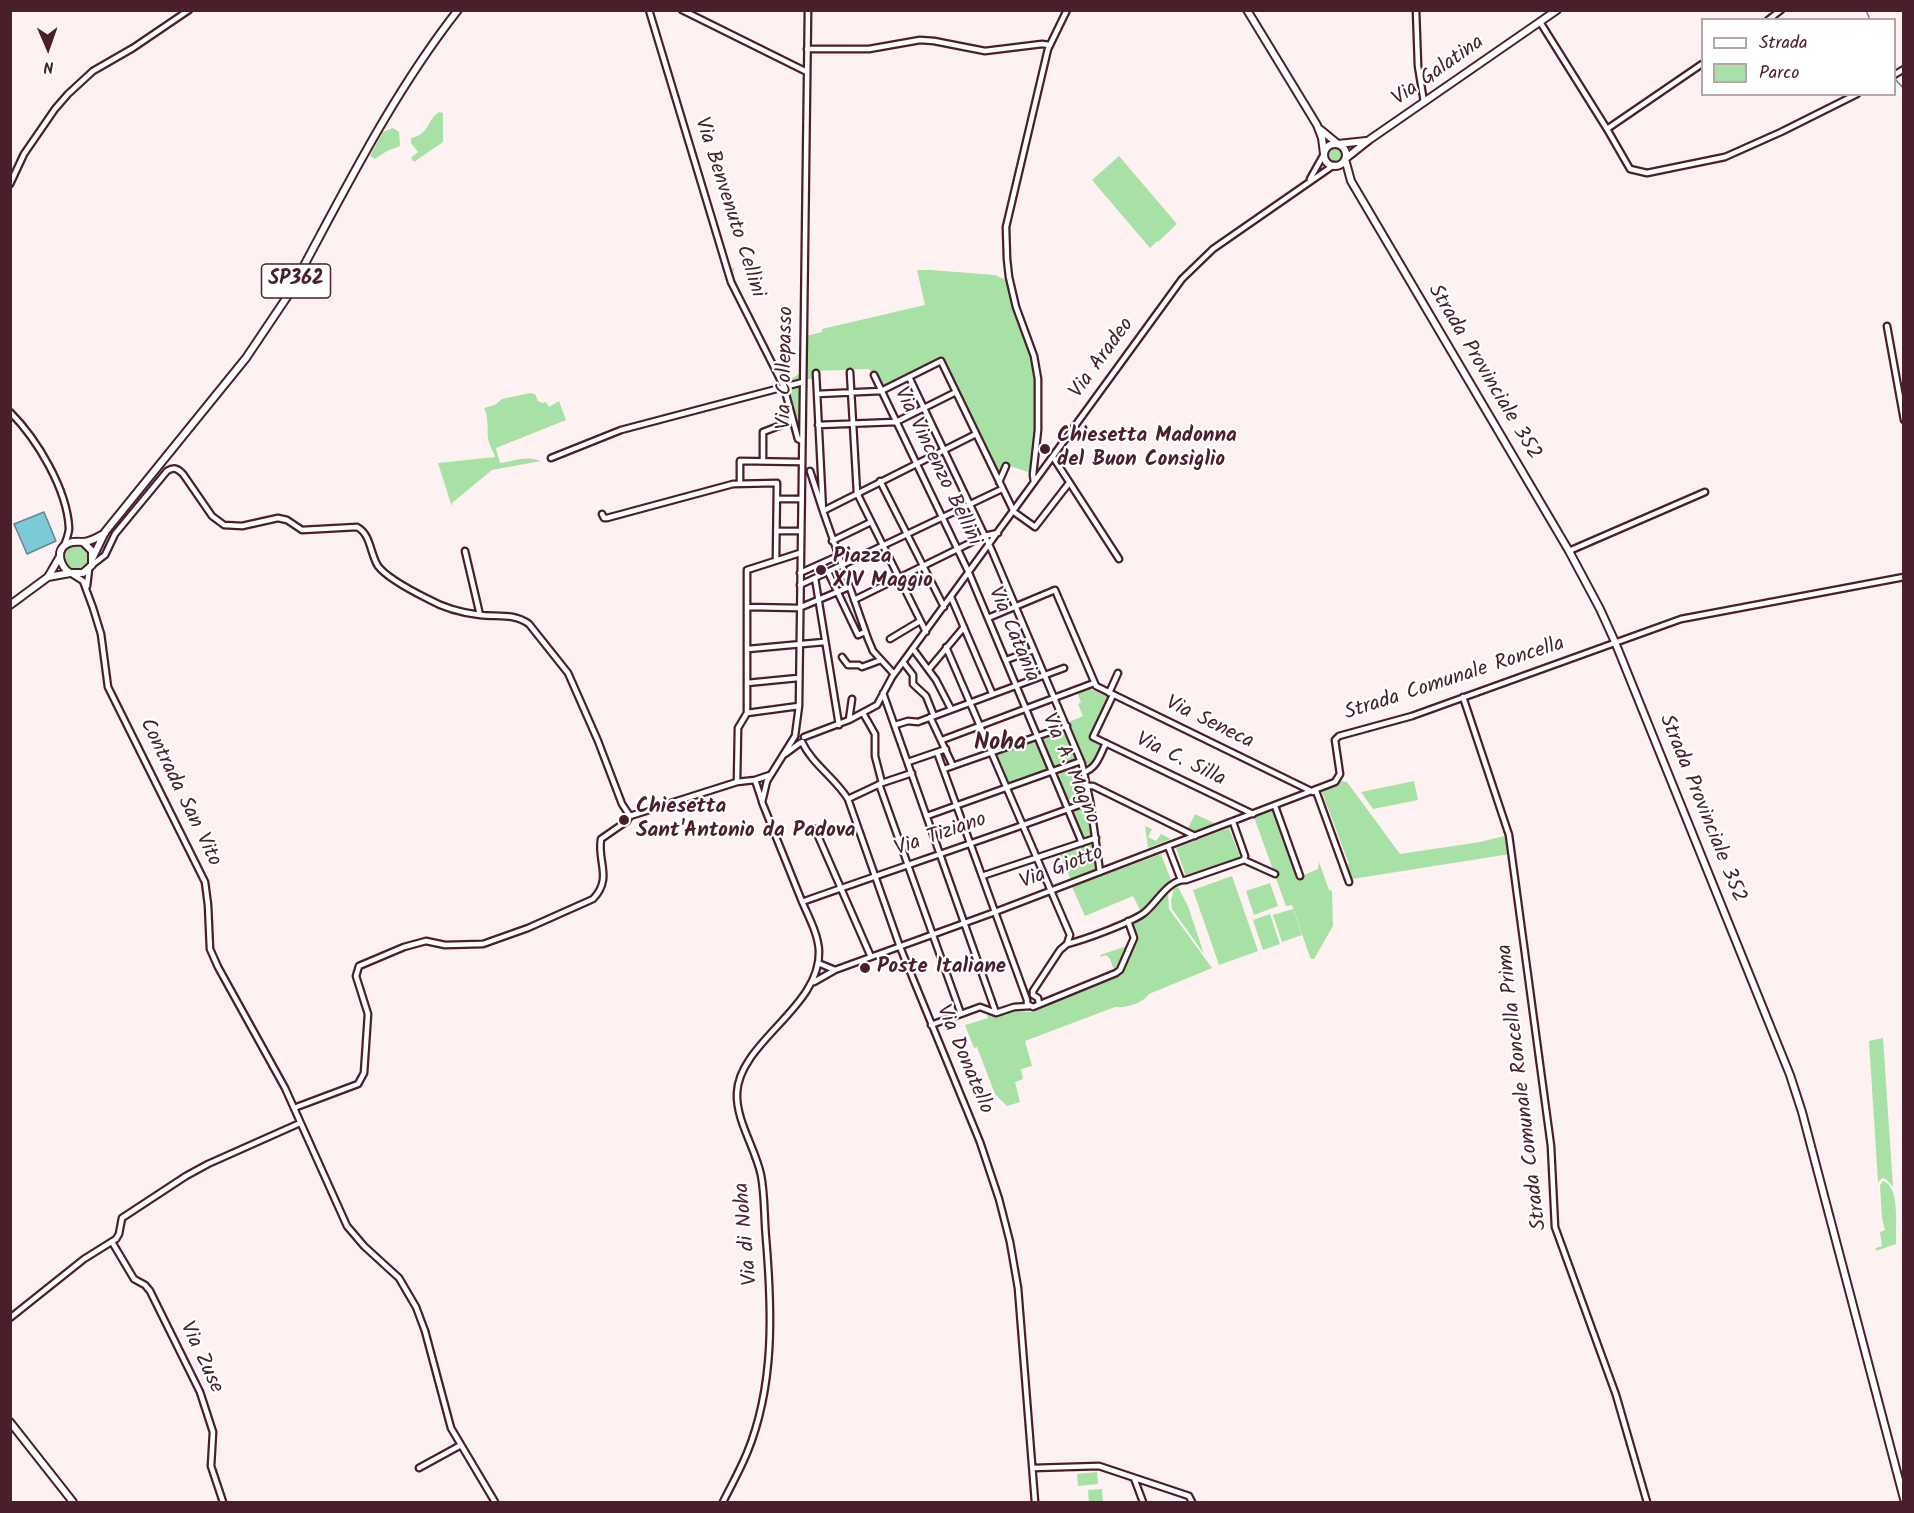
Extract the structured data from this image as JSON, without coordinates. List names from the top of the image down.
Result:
{
  "streets": {
    "main road": ["Via Galatina", "SP362", "Strada Provinciale 352"],
    "street": [
      "Via Benvenuto Cellini",
      "Via Aradeo",
      "Via Collepasso",
      "Via Vincenzo Bellini",
      "Via Catania",
      "Strada Comunale Roncella",
      "Via Seneca",
      "Via C. Silla",
      "Via A. Magno",
      "Contrada San Vito",
      "Via Tiziano",
      "Via Giotto",
      "Via Donatello",
      "Strada Comunale Roncella Prima",
      "Via di Noha",
      "Via Zuse"
    ]
  },
  "crossings": [
    ["Via Galatina", "Via Aradeo"],
    ["Via Galatina", "Strada Provinciale 352"],
    ["Via Benvenuto Cellini", "Via Collepasso"],
    ["Via Aradeo", "Strada Provinciale 352"],
    ["Via Aradeo", "Via Vincenzo Bellini"],
    ["Via Aradeo", "Via Catania"],
    ["Via Collepasso", "Via Donatello"],
    ["Strada Provinciale 352", "Strada Comunale Roncella"],
    ["Via Vincenzo Bellini", "Via Catania"],
    ["Via Catania", "Via A. Magno"],
    ["Strada Comunale Roncella", "Via Seneca"],
    ["Strada Comunale Roncella", "Via Giotto"],
    ["Strada Comunale Roncella", "Strada Comunale Roncella Prima"],
    ["Via Seneca", "Via C. Silla"],
    ["Via Seneca", "Via Giotto"],
    ["Via C. Silla", "Via Giotto"],
    ["Via A. Magno", "Via Tiziano"],
    ["Via Tiziano", "Via Donatello"],
    ["Via Giotto", "Via Donatello"],
    ["Via Giotto", "Via di Noha"]
  ],
  "districts": ["Noha"],
  "places": [
    "Chiesetta Madonna del Buon Consiglio",
    "Piazza XIV Maggio",
    "Chiesetta Sant'Antonio da Padova",
    "Poste Italiane"
  ],
  "legend": ["Strada", "Parco"],
  "north": "bottom"
}
